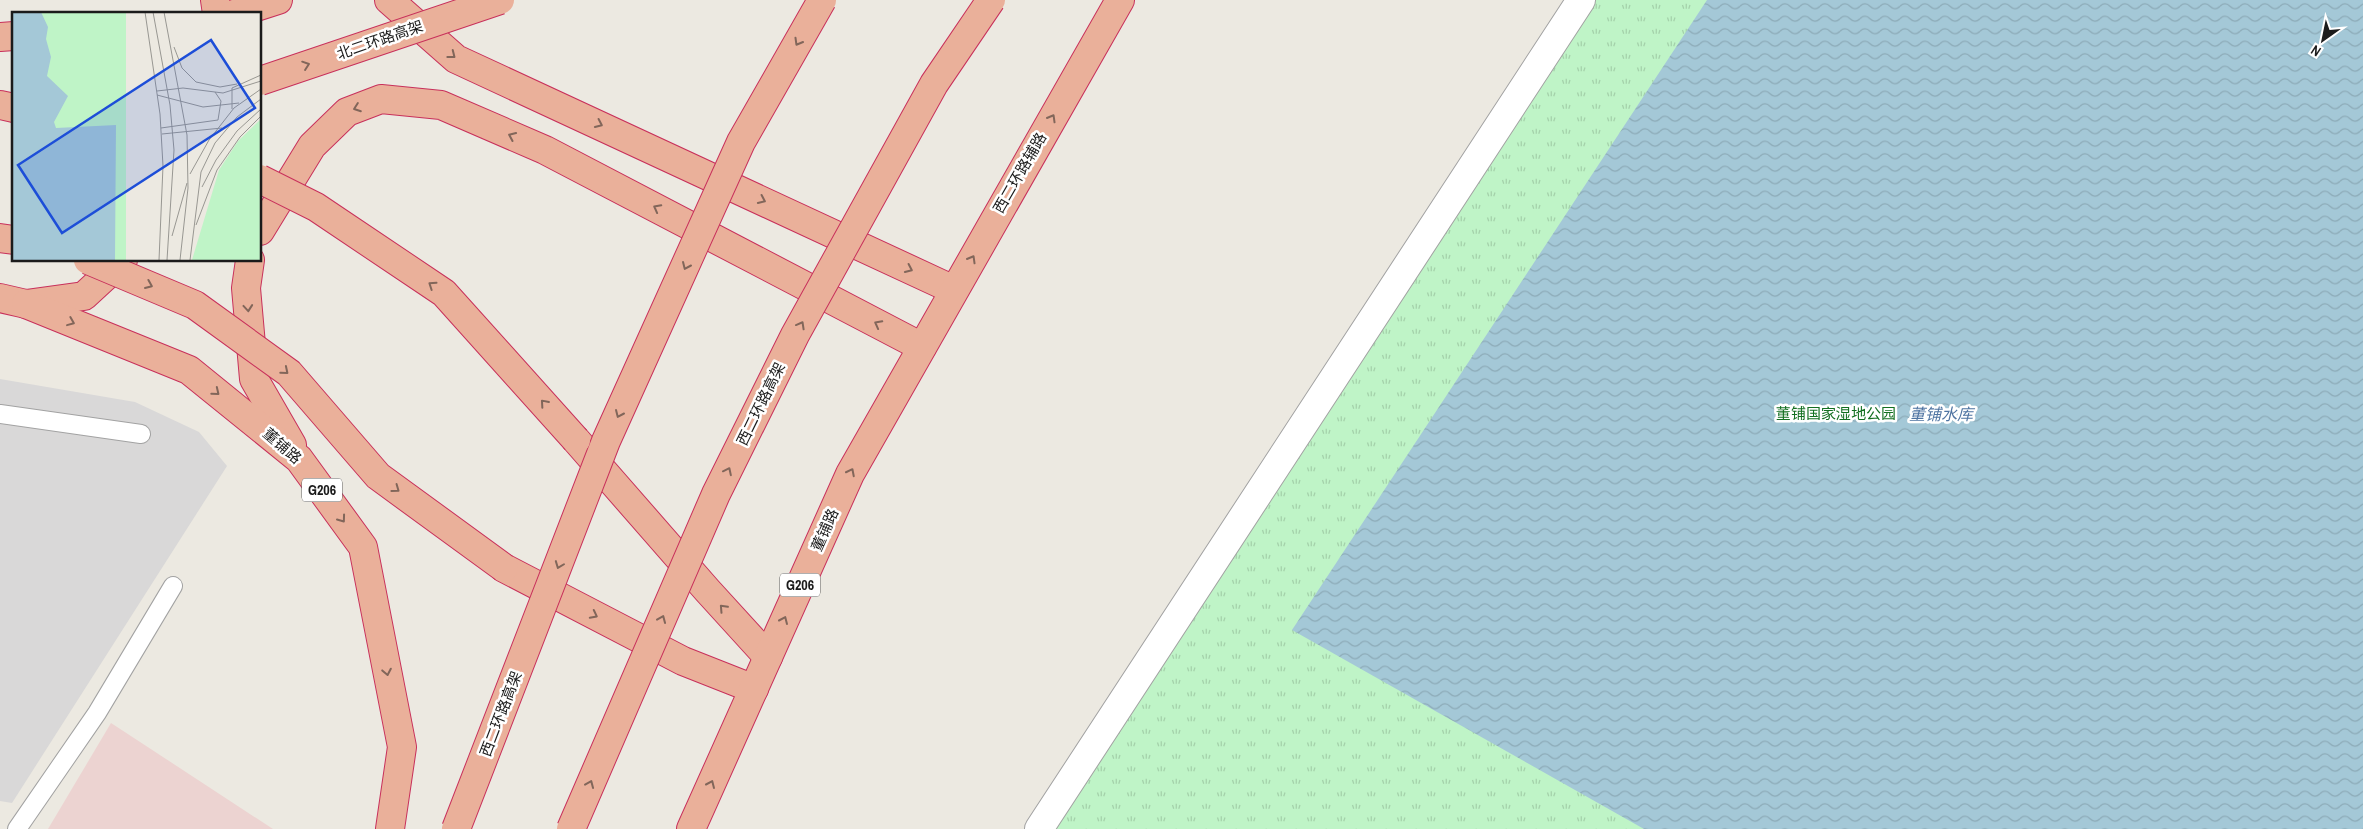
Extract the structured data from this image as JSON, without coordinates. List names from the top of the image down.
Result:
{
  "streets": {
    "highway": [
      "北二环路高架",
      "西二环路辅路",
      "西二环路高架",
      "董铺路",
      "G206"
    ]
  },
  "crossings": [
    ["西二环路辅路", "董铺路"]
  ],
  "one_way": ["北二环路高架", "西二环路辅路"],
  "water": ["董铺水库"],
  "parks": ["董铺国家湿地公园"],
  "north": "bottom left"
}
